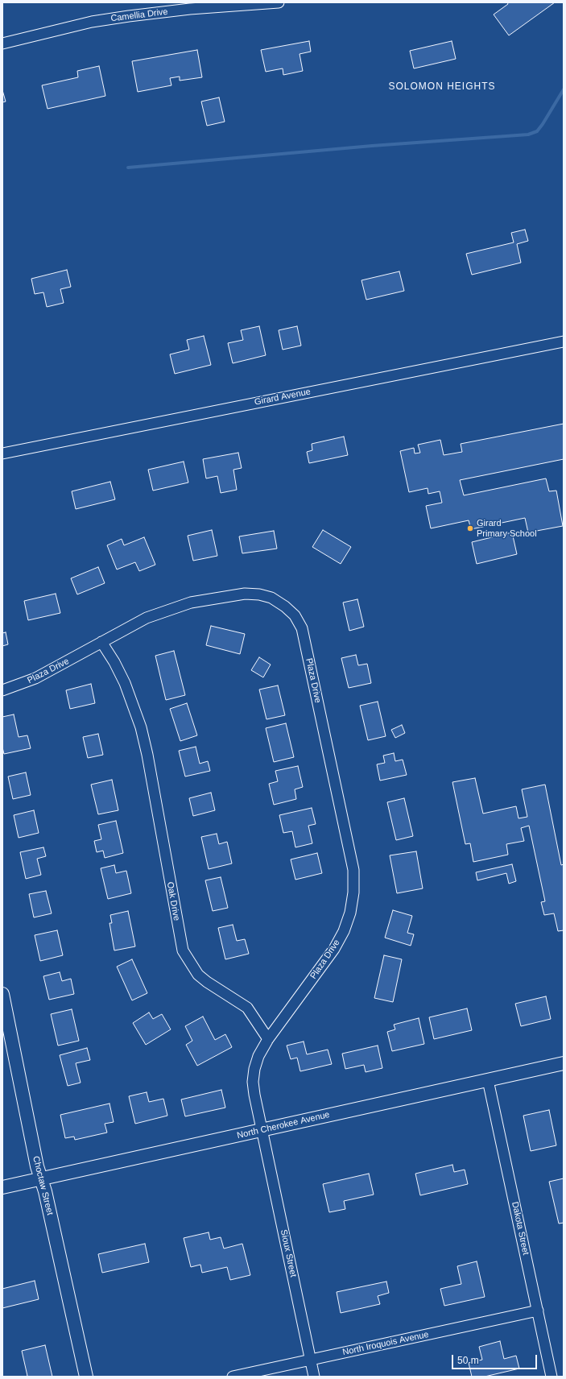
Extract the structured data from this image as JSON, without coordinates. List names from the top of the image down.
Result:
{
  "streets": {
    "street": [
      "Camellia Drive",
      "Girard Avenue",
      "Plaza Drive",
      "Oak Drive",
      "North Cherokee Avenue",
      "Choctaw Street",
      "Dakota Street",
      "Sioux Street",
      "North Iroquois Avenue"
    ]
  },
  "crossings": [
    ["Plaza Drive", "Oak Drive"],
    ["North Cherokee Avenue", "Choctaw Street"],
    ["North Cherokee Avenue", "Dakota Street"],
    ["North Cherokee Avenue", "Sioux Street"],
    ["Dakota Street", "North Iroquois Avenue"],
    ["Sioux Street", "North Iroquois Avenue"]
  ],
  "districts": ["SOLOMON HEIGHTS"],
  "places": ["Girard Primary School"],
  "scale_bar": "50 m"
}
